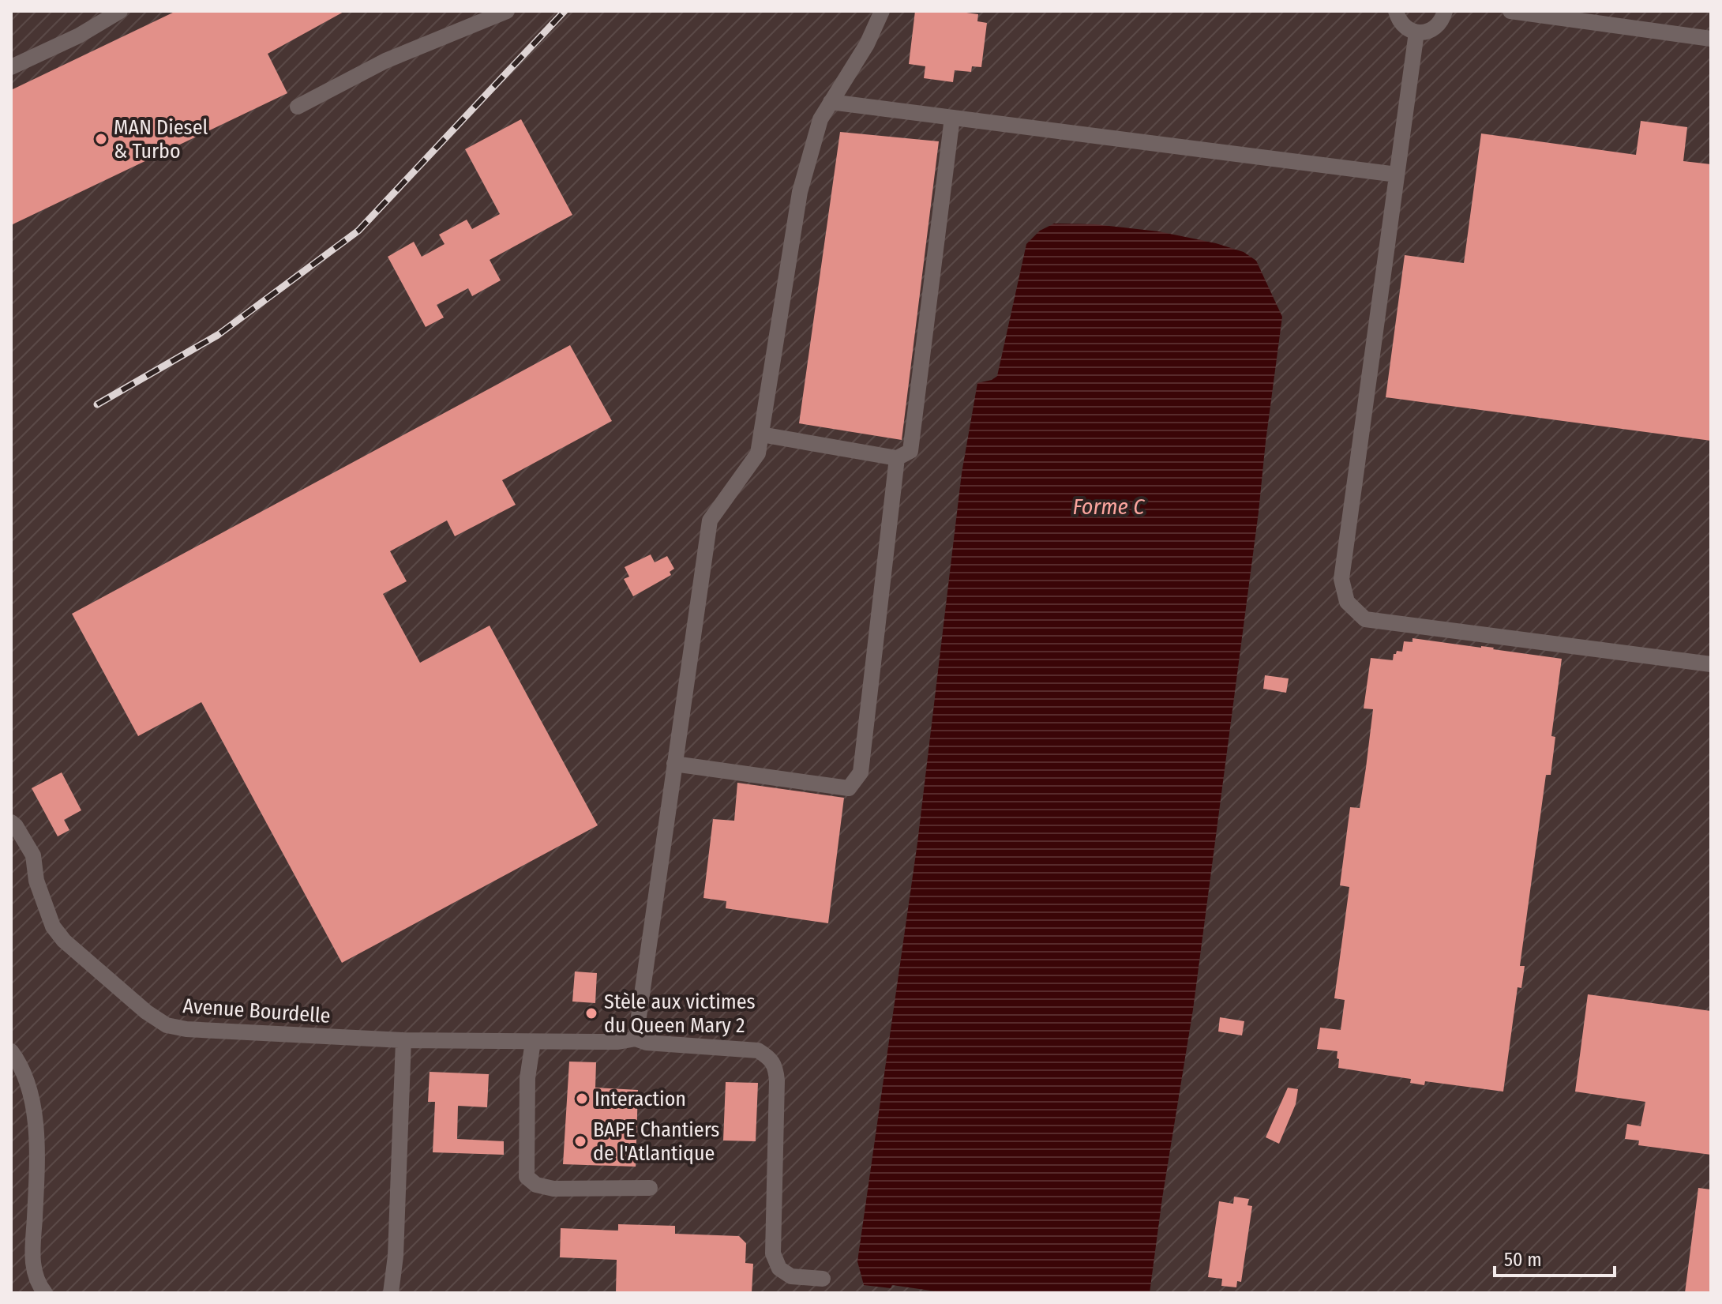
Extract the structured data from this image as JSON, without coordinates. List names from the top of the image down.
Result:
{
  "streets": {
    "street": ["Avenue Bourdelle"]
  },
  "water": ["Forme C"],
  "places": [
    "MAN Diesel & Turbo",
    "Stèle aux victimes du Queen Mary 2",
    "Interaction",
    "BAPE Chantiers de l'Atlantique"
  ],
  "scale_bar": "50 m"
}
